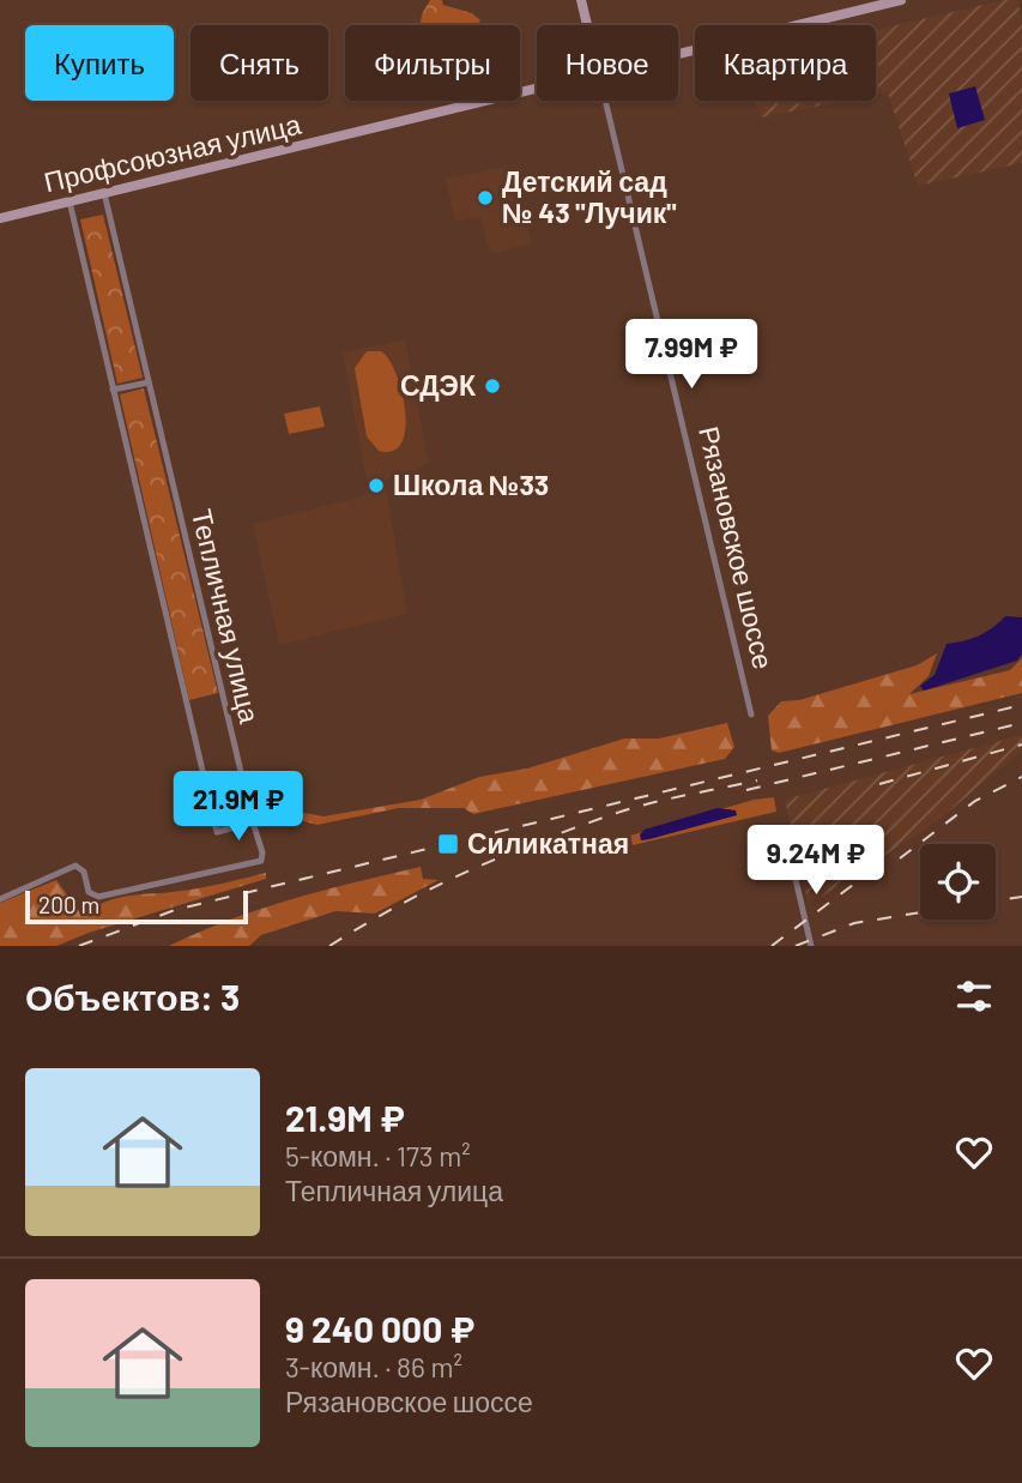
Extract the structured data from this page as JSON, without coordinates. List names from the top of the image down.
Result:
{
  "streets": {
    "main road": ["Профсоюзная улица", "Рязановское шоссе"],
    "street": ["Тепличная улица"]
  },
  "crossings": [
    ["Профсоюзная улица", "Тепличная улица"]
  ],
  "places": {
    "other": ["Детский сад № 43 \"Лучик\"", "СДЭК", "Школа №33"],
    "transit": ["Силикатная"]
  },
  "scale_bar": "200 m",
  "page": {
    "chip": [
      "Купить",
      "Снять",
      "Фильтры",
      "Новое",
      "Квартира"
    ],
    "price": ["7.99M ₽", "21.9M ₽", "9.24M ₽"],
    "scale": "200 m",
    "heading": "Объектов: 3",
    "list": [
      {
        "name": "21.9M ₽",
        "note": "5-комн. · 173 m² · Тепличная улица"
      },
      {
        "name": "9 240 000 ₽",
        "note": "3-комн. · 86 m² · Рязановское шоссе"
      }
    ]
  }
}
